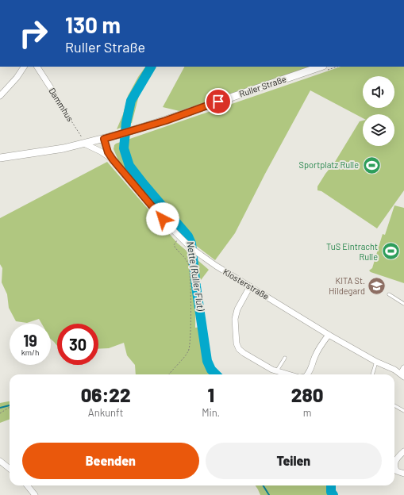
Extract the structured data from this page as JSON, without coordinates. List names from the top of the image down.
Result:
{
  "streets": {
    "main road": ["Ruller Straße"],
    "street": ["Dammhus", "Klosterstraße"]
  },
  "crossings": [
    ["Ruller Straße", "Dammhus"],
    ["Ruller Straße", "Klosterstraße"],
    ["Dammhus", "Klosterstraße"]
  ],
  "water": ["Nette (Ruller Flut)"],
  "places": {
    "sports": ["Sportplatz Rulle", "TuS Eintracht Rulle"],
    "school or university": ["KITA St. Hildegard"]
  },
  "page": {
    "turn": ["130 m", "Ruller Straße"],
    "speed": "19 km/h",
    "limit": "30",
    "eta": [
      "06:22",
      "Ankunft",
      "1",
      "Min.",
      "280",
      "m"
    ],
    "buttons": ["Beenden", "Teilen"]
  }
}
